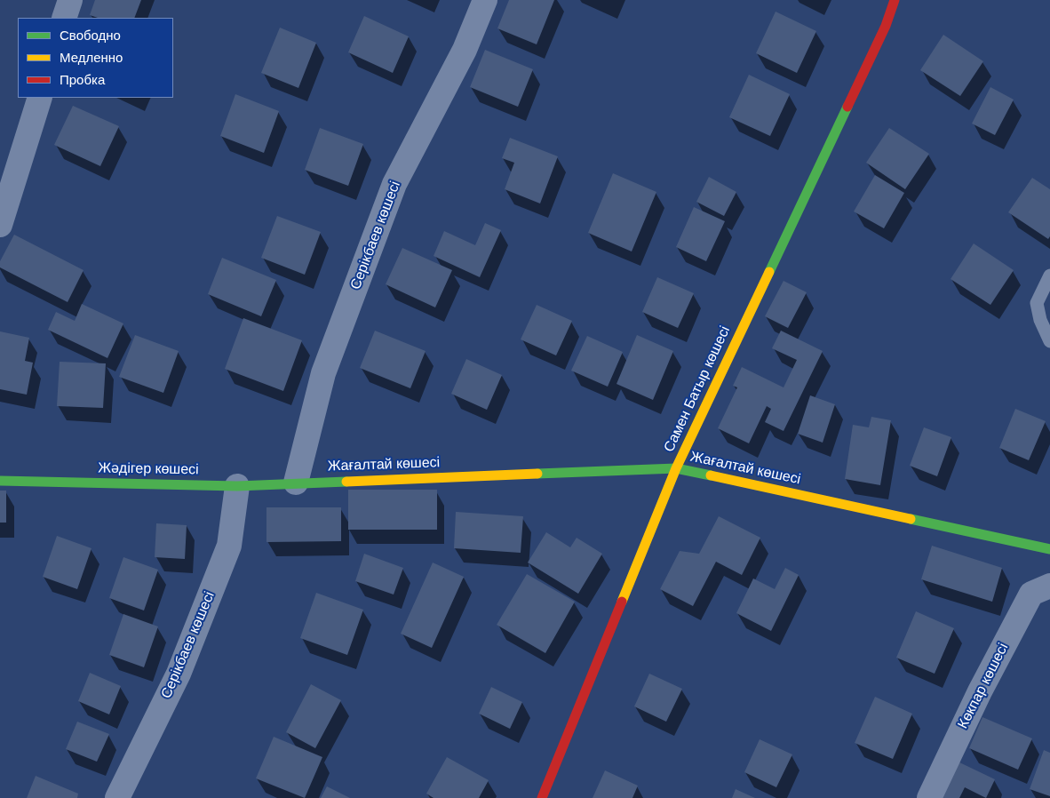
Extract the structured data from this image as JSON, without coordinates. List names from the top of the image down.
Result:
{
  "streets": {
    "street": [
      "Серікбаев көшесі",
      "Самен Батыр көшесі",
      "Жағалтай көшесі",
      "Жәдігер көшесі",
      "Көкпар көшесі"
    ]
  },
  "crossings": [
    ["Серікбаев көшесі", "Жағалтай көшесі"],
    ["Серікбаев көшесі", "Жәдігер көшесі"],
    ["Самен Батыр көшесі", "Жағалтай көшесі"],
    ["Жағалтай көшесі", "Жәдігер көшесі"]
  ],
  "legend": ["Свободно", "Медленно", "Пробка"]
}
